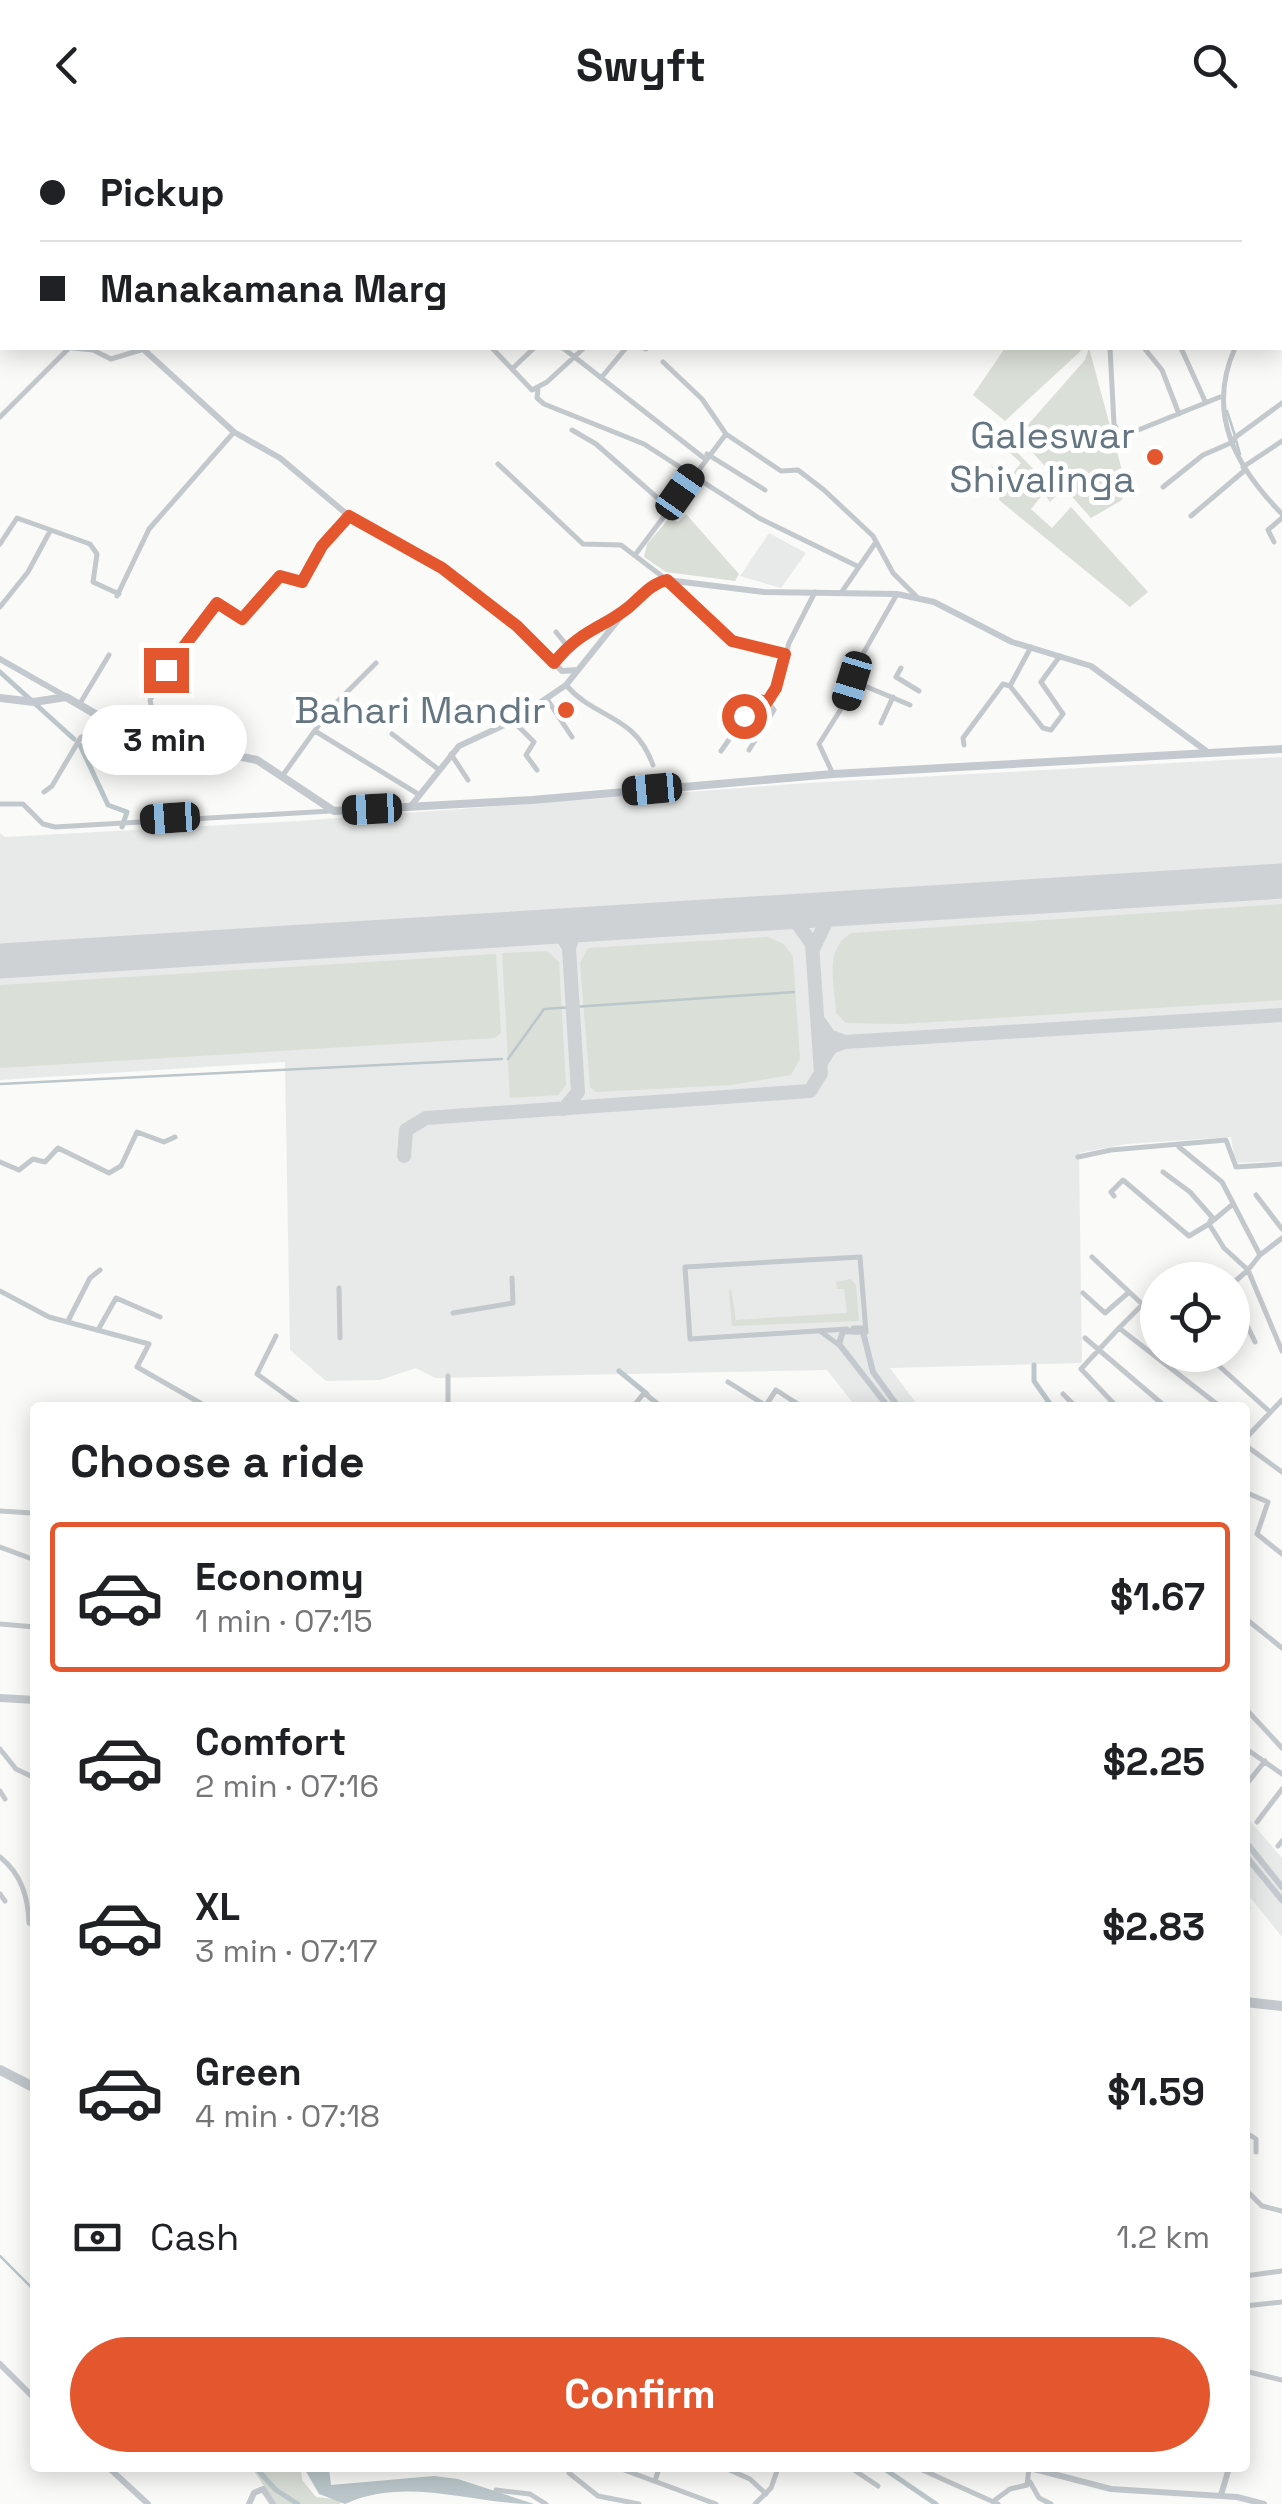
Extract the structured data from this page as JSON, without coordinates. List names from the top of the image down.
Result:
{
  "places": ["Galeswar Shivalinga", "Bahari Mandir"],
  "page": {
    "header": "Swyft",
    "banner": ["Pickup", "Manakamana Marg"],
    "bubble": "3 min",
    "heading": "Choose a ride",
    "list": [
      {
        "name": "Economy",
        "note": "1 min · 07:15",
        "value": "$1.67"
      },
      {
        "name": "Comfort",
        "note": "2 min · 07:16",
        "value": "$2.25"
      },
      {
        "name": "XL",
        "note": "3 min · 07:17",
        "value": "$2.83"
      },
      {
        "name": "Green",
        "note": "4 min · 07:18",
        "value": "$1.59"
      }
    ],
    "pay": ["Cash", "1.2 km"],
    "buttons": "Confirm"
  }
}
